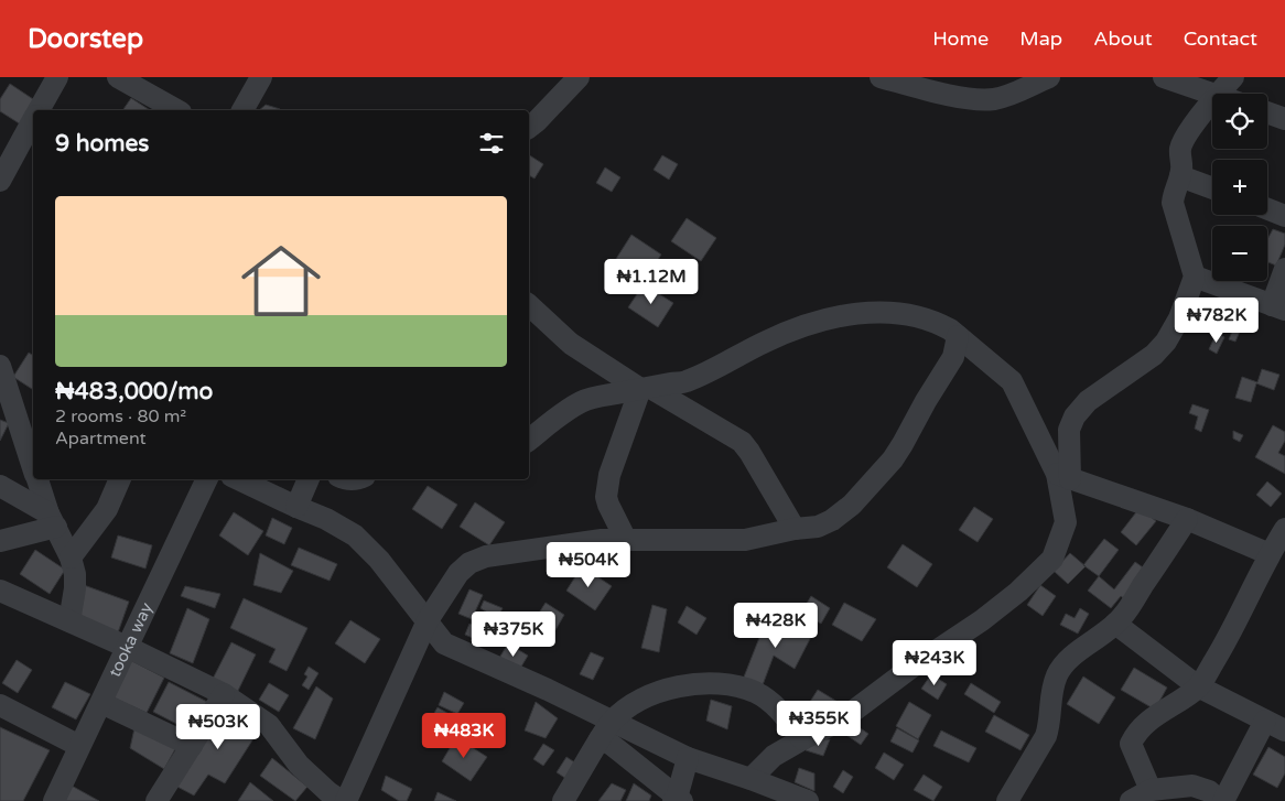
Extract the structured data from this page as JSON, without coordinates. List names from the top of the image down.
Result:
{
  "streets": {
    "street": ["tooka way"]
  },
  "page": {
    "header": "Doorstep",
    "nav": [
      "Home",
      "Map",
      "About",
      "Contact"
    ],
    "map_buttons": ["+", "−"],
    "heading": "9 homes",
    "list": [
      {
        "name": "₦483,000/mo",
        "note": "2 rooms · 80 m² · Apartment"
      }
    ],
    "price": [
      "₦1.12M",
      "₦782K",
      "₦504K",
      "₦428K",
      "₦375K",
      "₦243K",
      "₦355K",
      "₦503K",
      "₦483K"
    ]
  }
}
